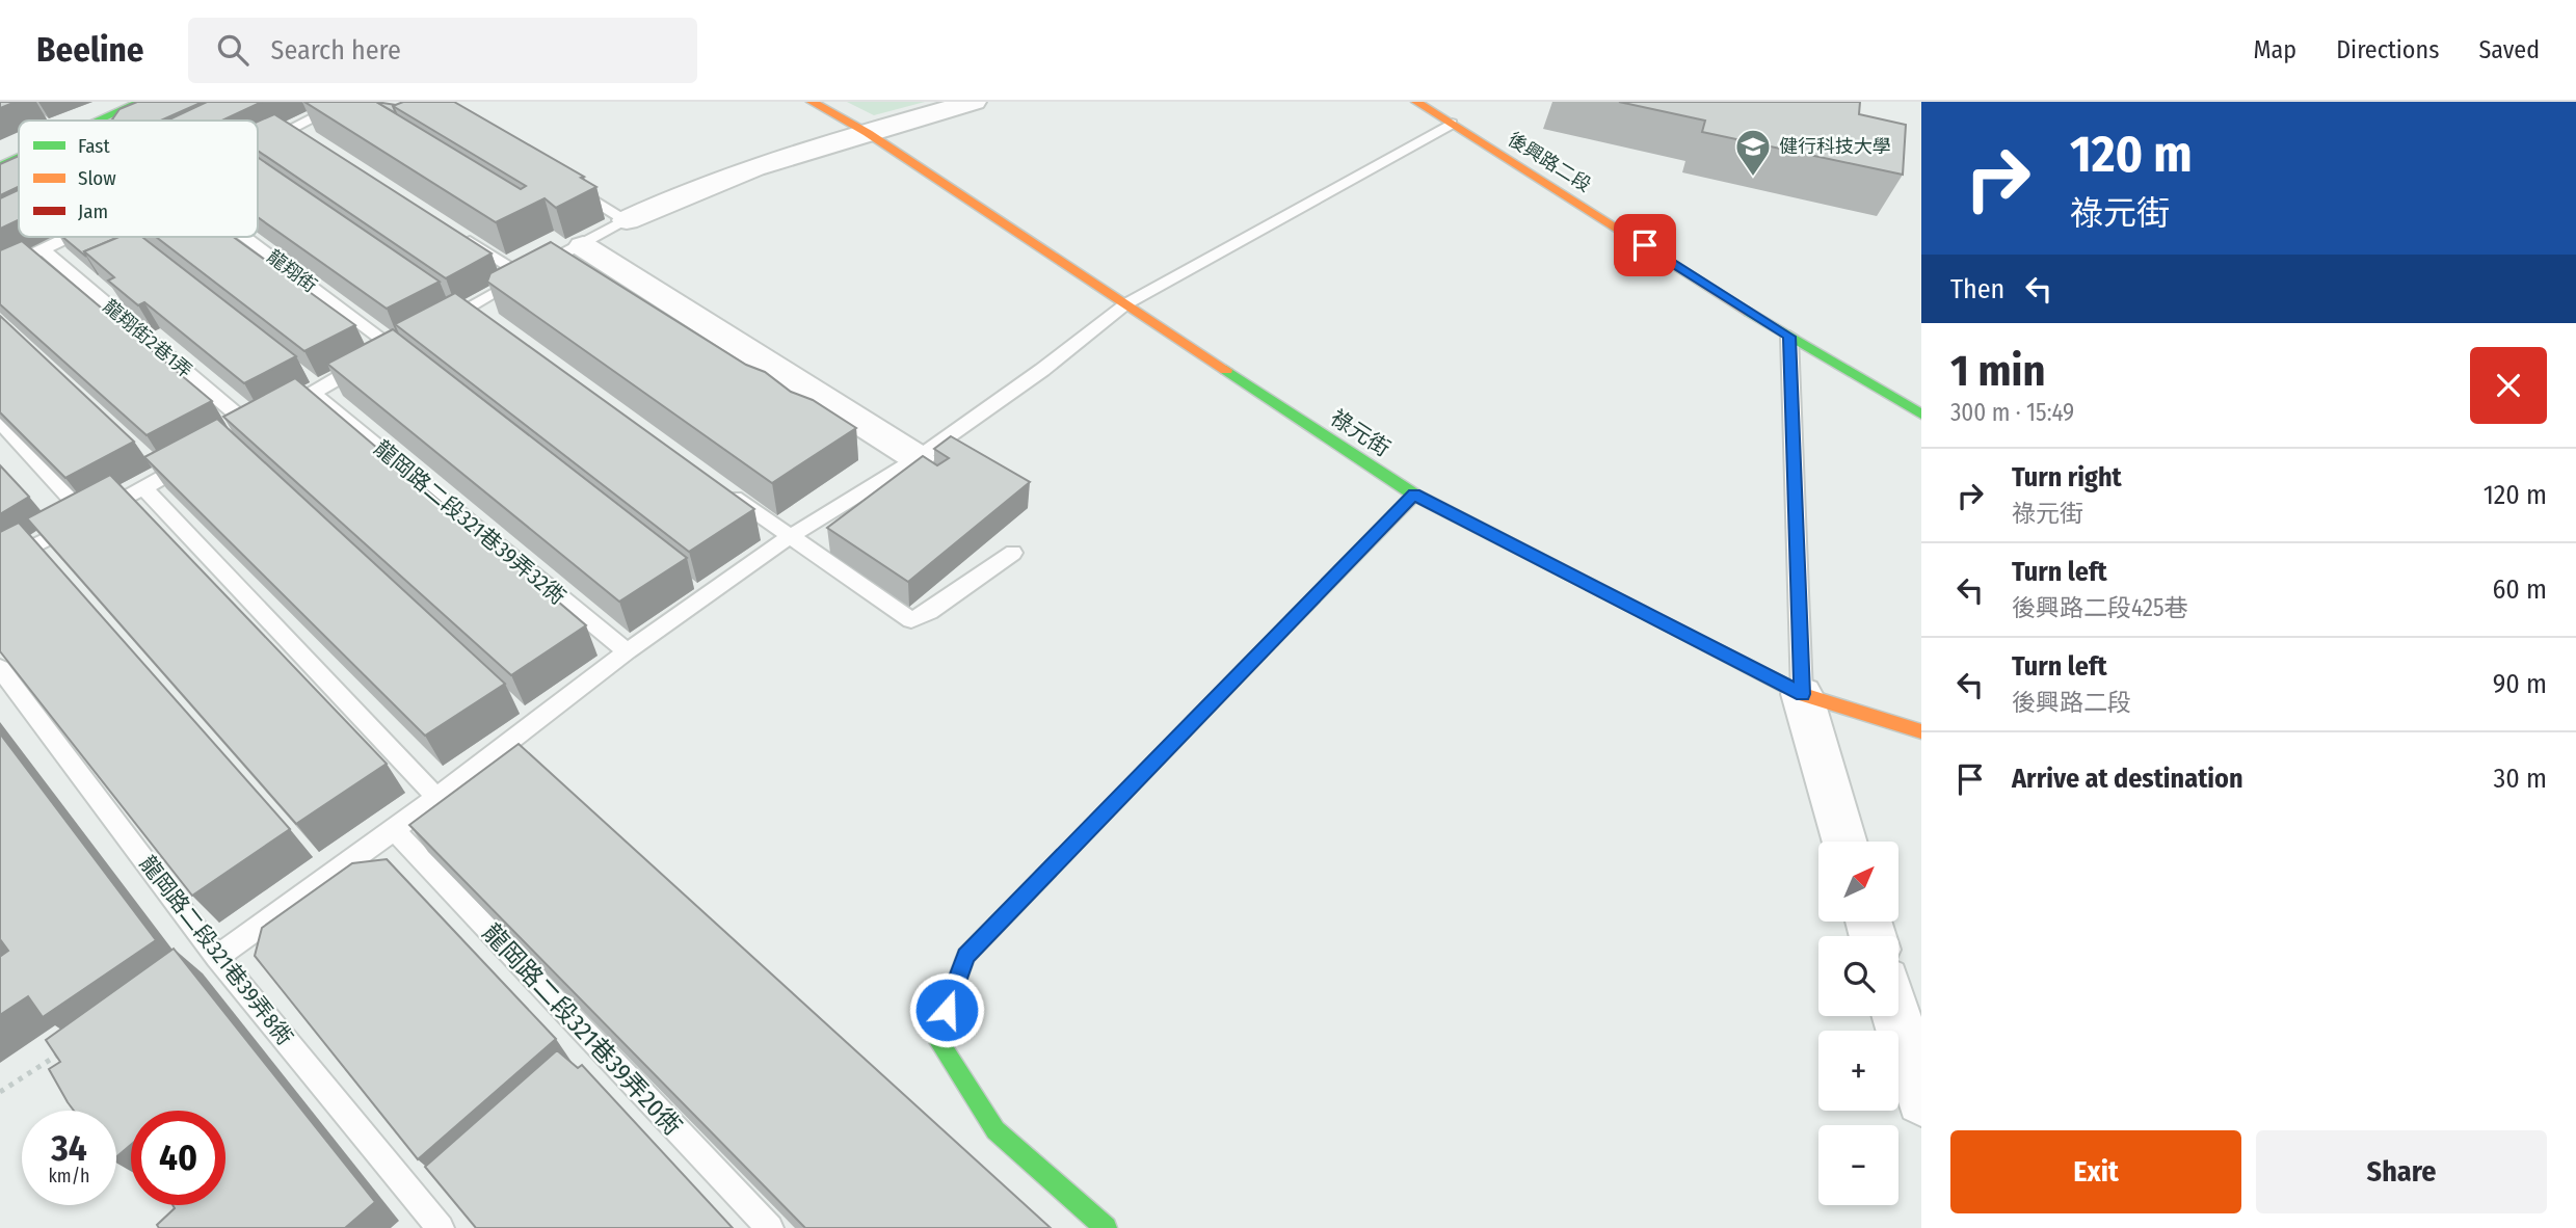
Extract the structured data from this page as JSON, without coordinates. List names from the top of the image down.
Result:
{
  "streets": {
    "street": ["後興路二段", "祿元街"],
    "lane": [
      "龍翔街",
      "龍翔街2巷1弄",
      "龍岡路二段321巷39弄32衖",
      "龍岡路二段321巷39弄8衖",
      "龍岡路二段321巷39弄20衖"
    ]
  },
  "crossings": [
    ["龍翔街2巷1弄", "龍岡路二段321巷39弄32衖"]
  ],
  "places": {
    "school or university": ["健行科技大學"]
  },
  "legend": ["Fast", "Slow", "Jam"],
  "north": "top right",
  "page": {
    "header": "Beeline",
    "search": "Search here",
    "nav": ["Map", "Directions", "Saved"],
    "turn": ["120 m", "祿元街"],
    "then": "Then",
    "heading": ["1 min", "300 m · 15:49"],
    "list": [
      {
        "name": "Turn right",
        "note": "祿元街",
        "value": "120 m"
      },
      {
        "name": "Turn left",
        "note": "後興路二段425巷",
        "value": "60 m"
      },
      {
        "name": "Turn left",
        "note": "後興路二段",
        "value": "90 m"
      },
      {
        "name": "Arrive at destination",
        "value": "30 m"
      }
    ],
    "map_buttons": ["+", "−"],
    "speed": "34 km/h",
    "limit": "40",
    "buttons": ["Exit", "Share"]
  }
}
